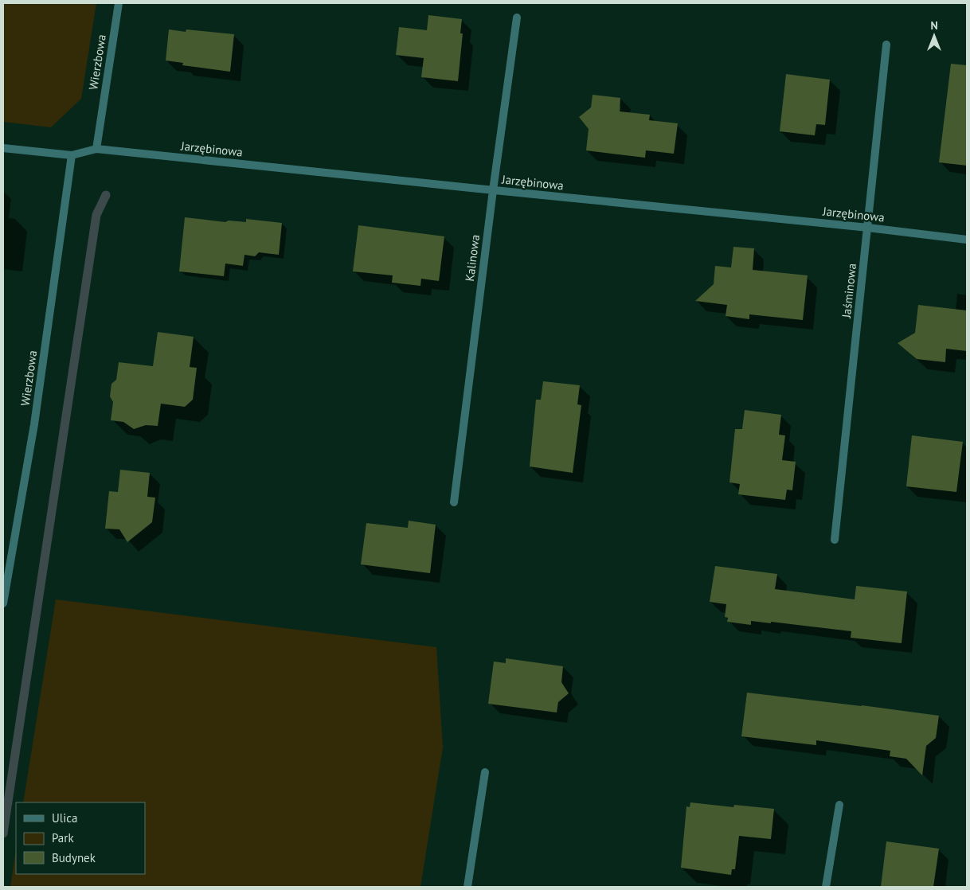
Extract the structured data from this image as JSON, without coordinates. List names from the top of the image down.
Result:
{
  "streets": {
    "street": [
      "Wierzbowa",
      "Jarzębinowa",
      "Kalinowa",
      "Jaśminowa"
    ]
  },
  "crossings": [
    ["Wierzbowa", "Jarzębinowa"],
    ["Jarzębinowa", "Kalinowa"],
    ["Jarzębinowa", "Jaśminowa"]
  ],
  "legend": ["Ulica", "Park", "Budynek"],
  "north": "top"
}
